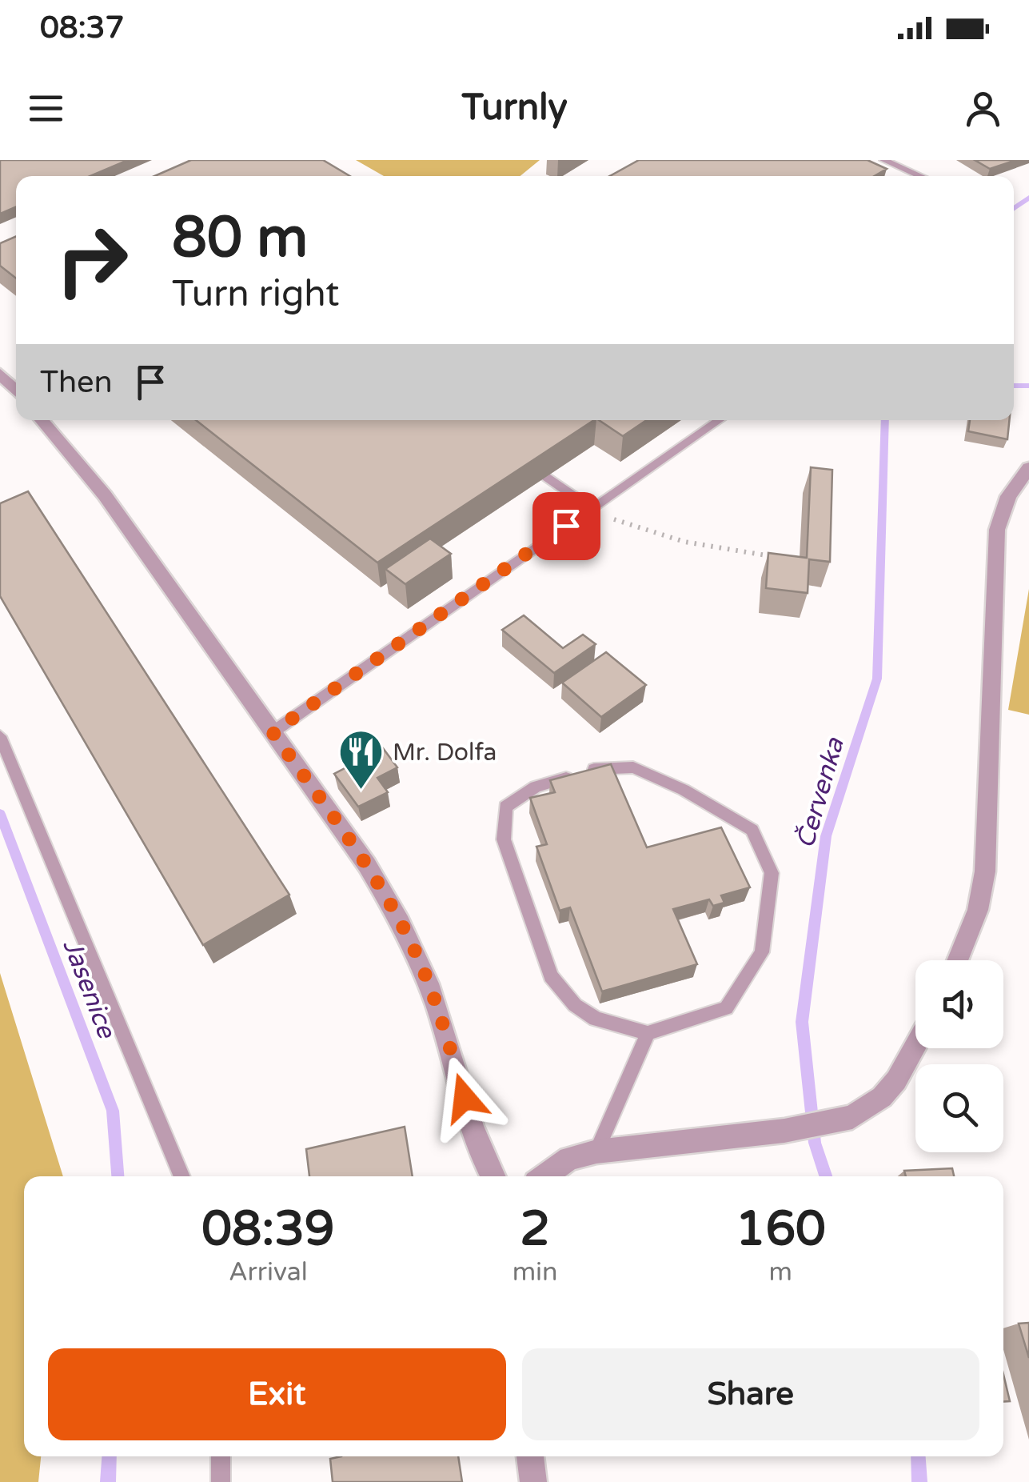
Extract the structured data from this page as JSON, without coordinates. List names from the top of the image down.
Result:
{
  "water": ["Červenka", "Jasenice"],
  "places": {
    "restaurant": ["Mr. Dolfa"]
  },
  "page": {
    "status": "08:37",
    "header": "Turnly",
    "turn": ["80 m", "Turn right"],
    "then": "Then",
    "eta": [
      "08:39",
      "Arrival",
      "2",
      "min",
      "160",
      "m"
    ],
    "buttons": ["Exit", "Share"]
  }
}
